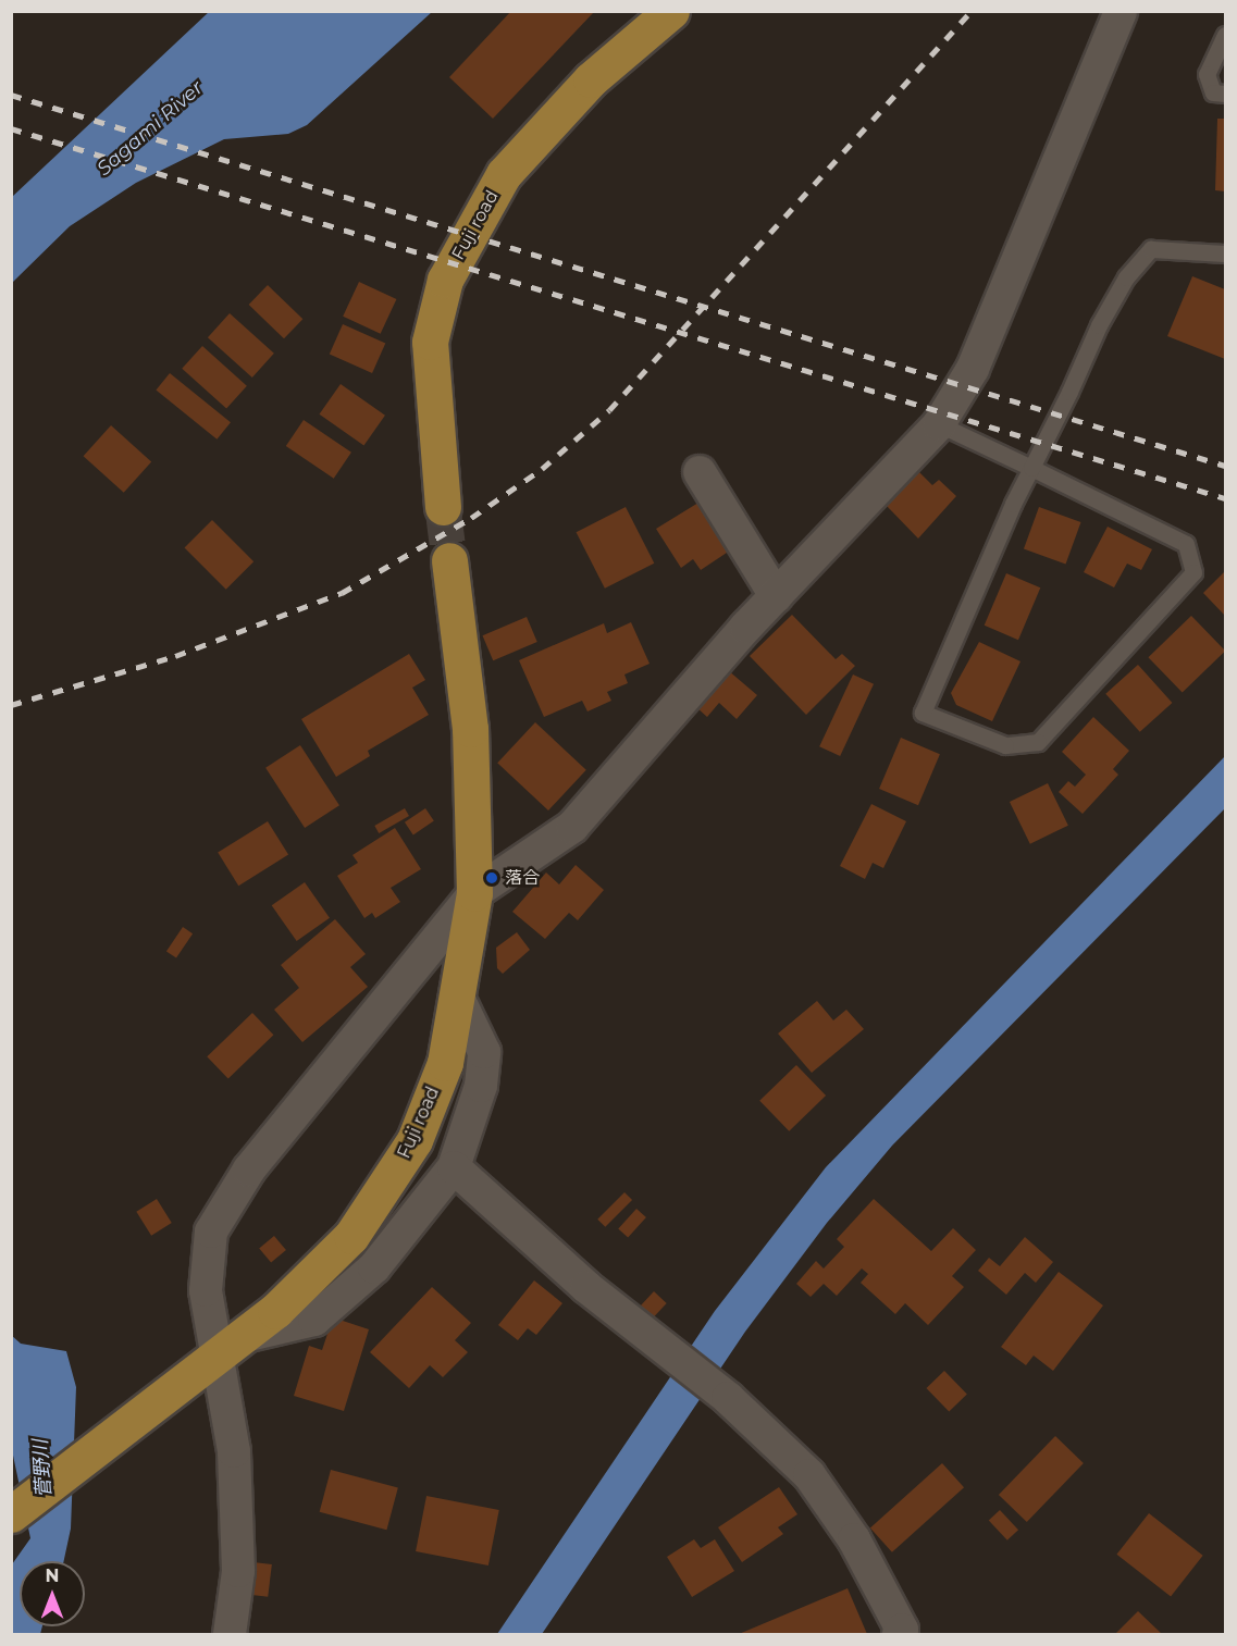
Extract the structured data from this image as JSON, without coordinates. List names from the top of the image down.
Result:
{
  "streets": {
    "highway": ["Fuji road"]
  },
  "water": ["Sagami River", "菅野川"],
  "places": ["落合"],
  "north": "top"
}
